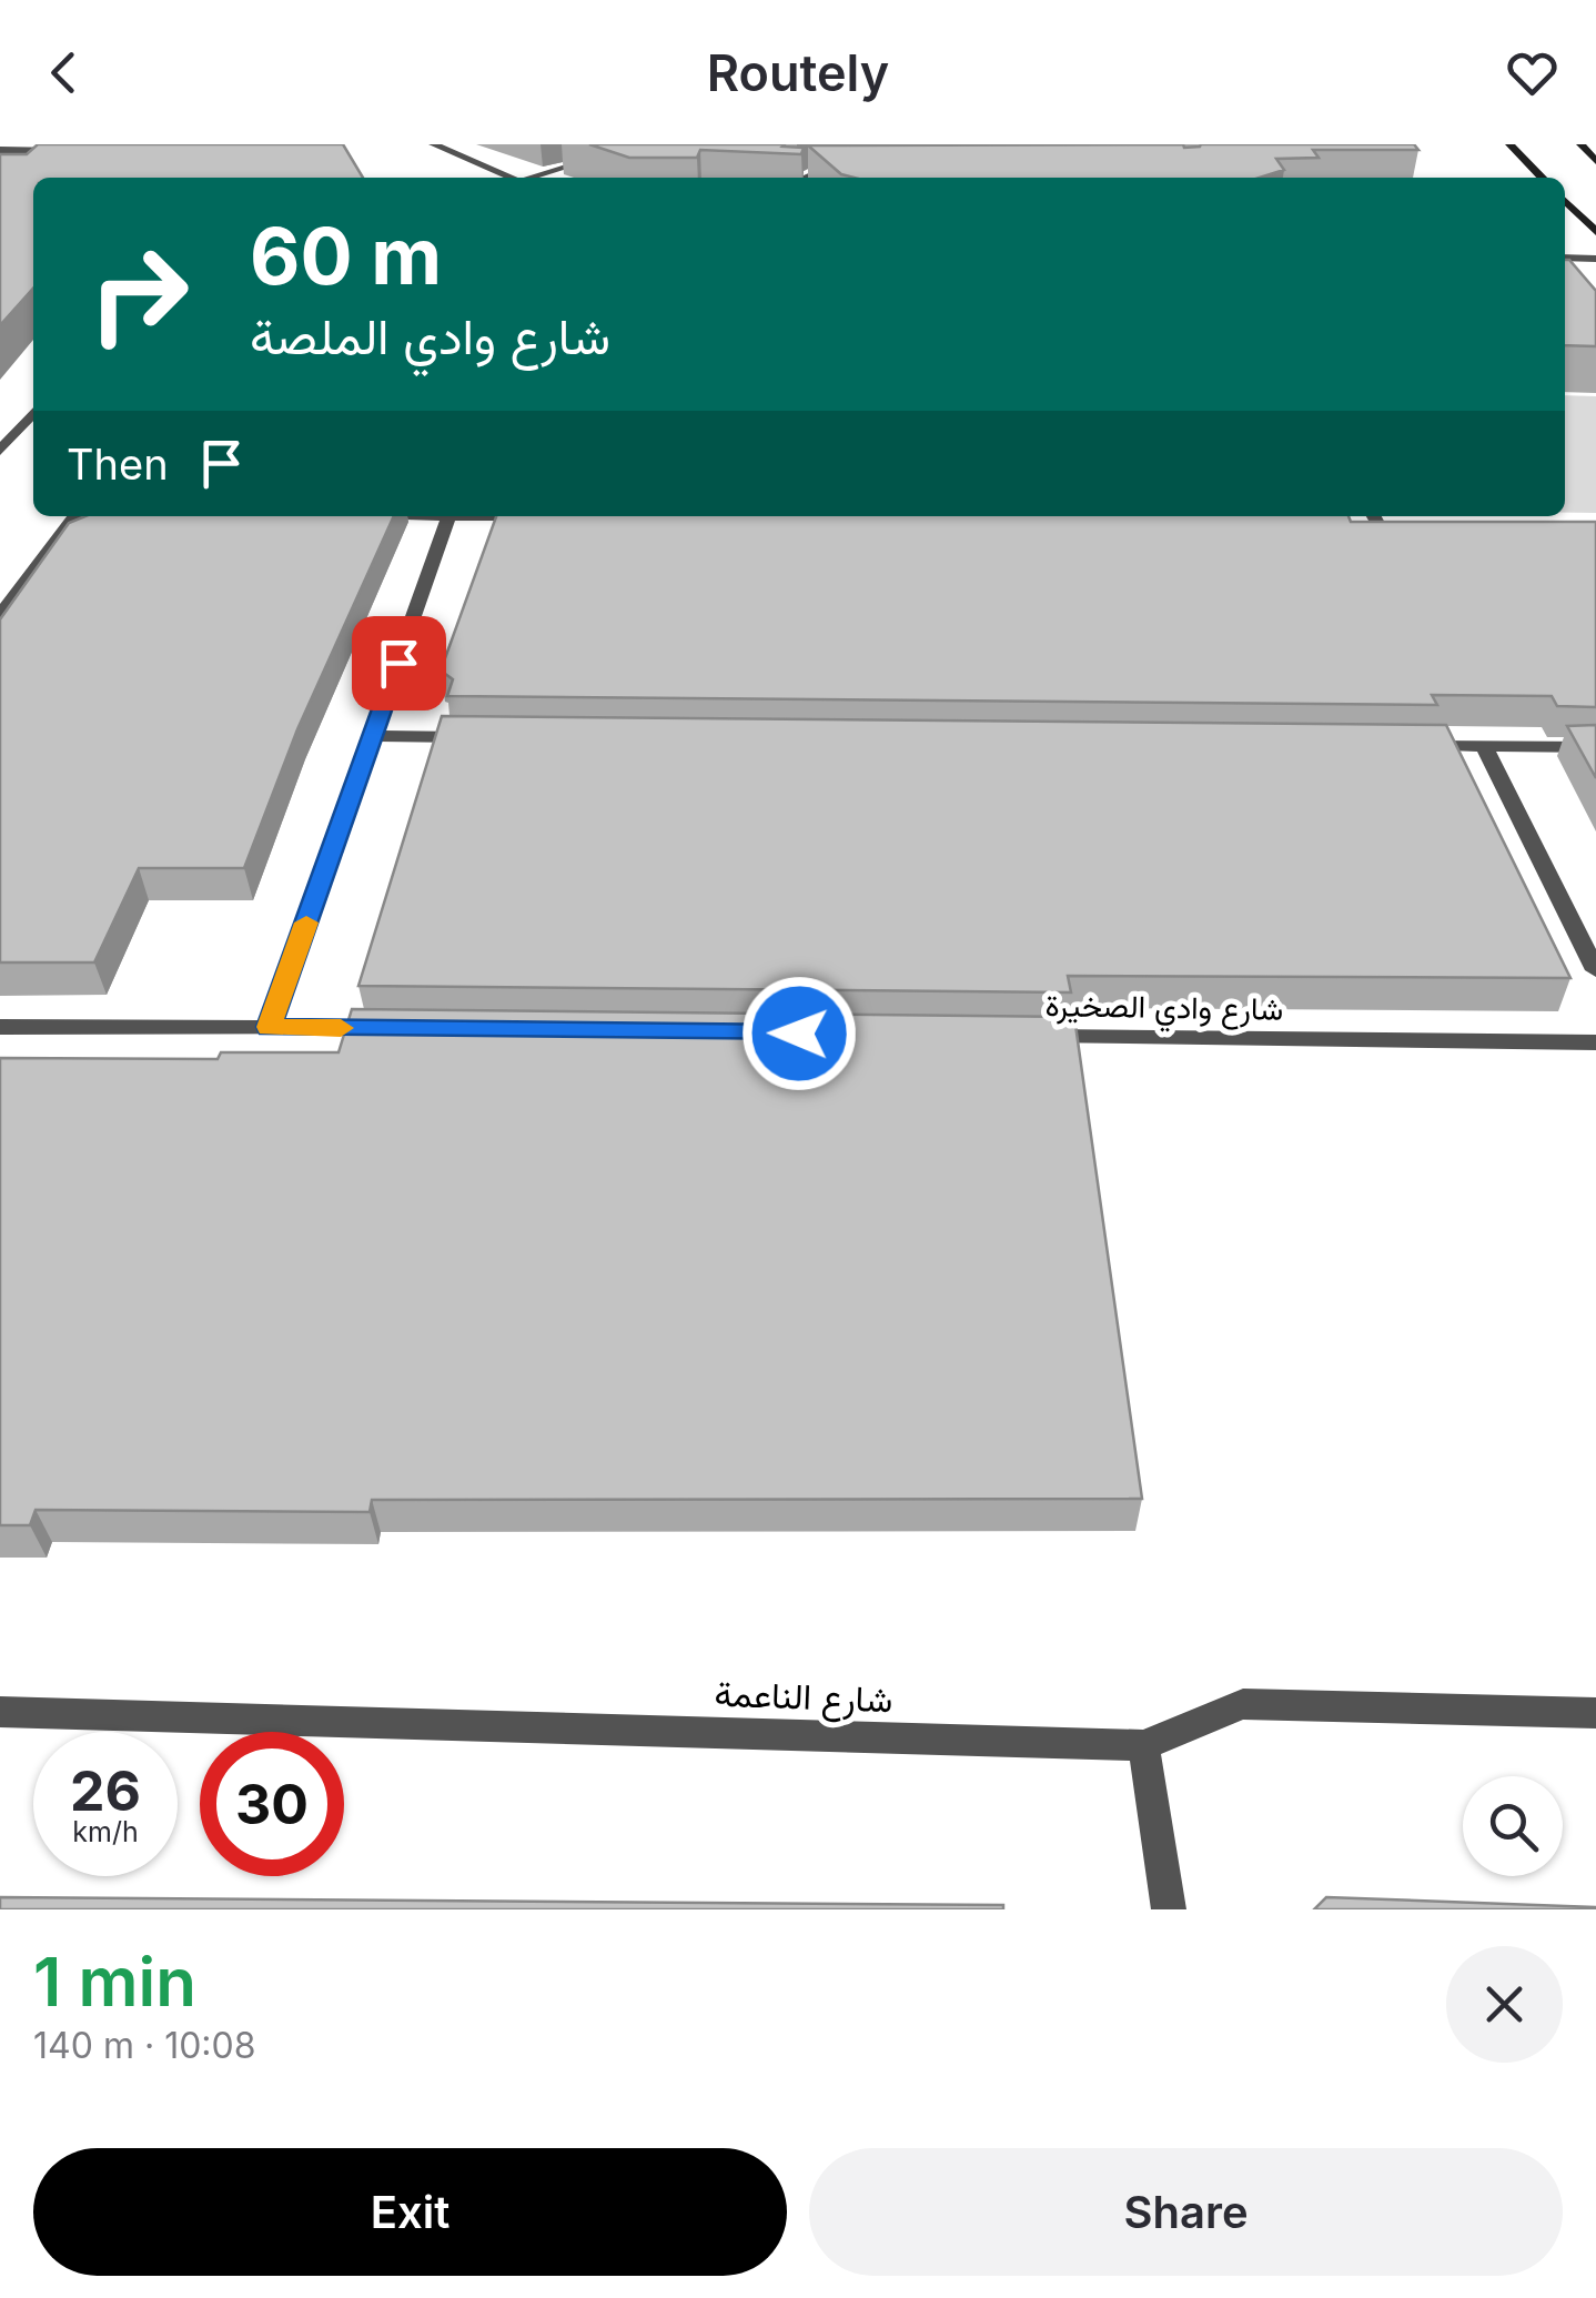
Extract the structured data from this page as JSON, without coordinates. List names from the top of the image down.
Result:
{
  "streets": {
    "street": ["شارع وادي الصخيرة", "شارع الناعمة"]
  },
  "page": {
    "header": "Routely",
    "turn": ["60 m", "شارع وادي الملصة"],
    "then": "Then",
    "speed": "26 km/h",
    "limit": "30",
    "heading": ["1 min", "140 m · 10:08"],
    "buttons": ["Exit", "Share"]
  }
}
